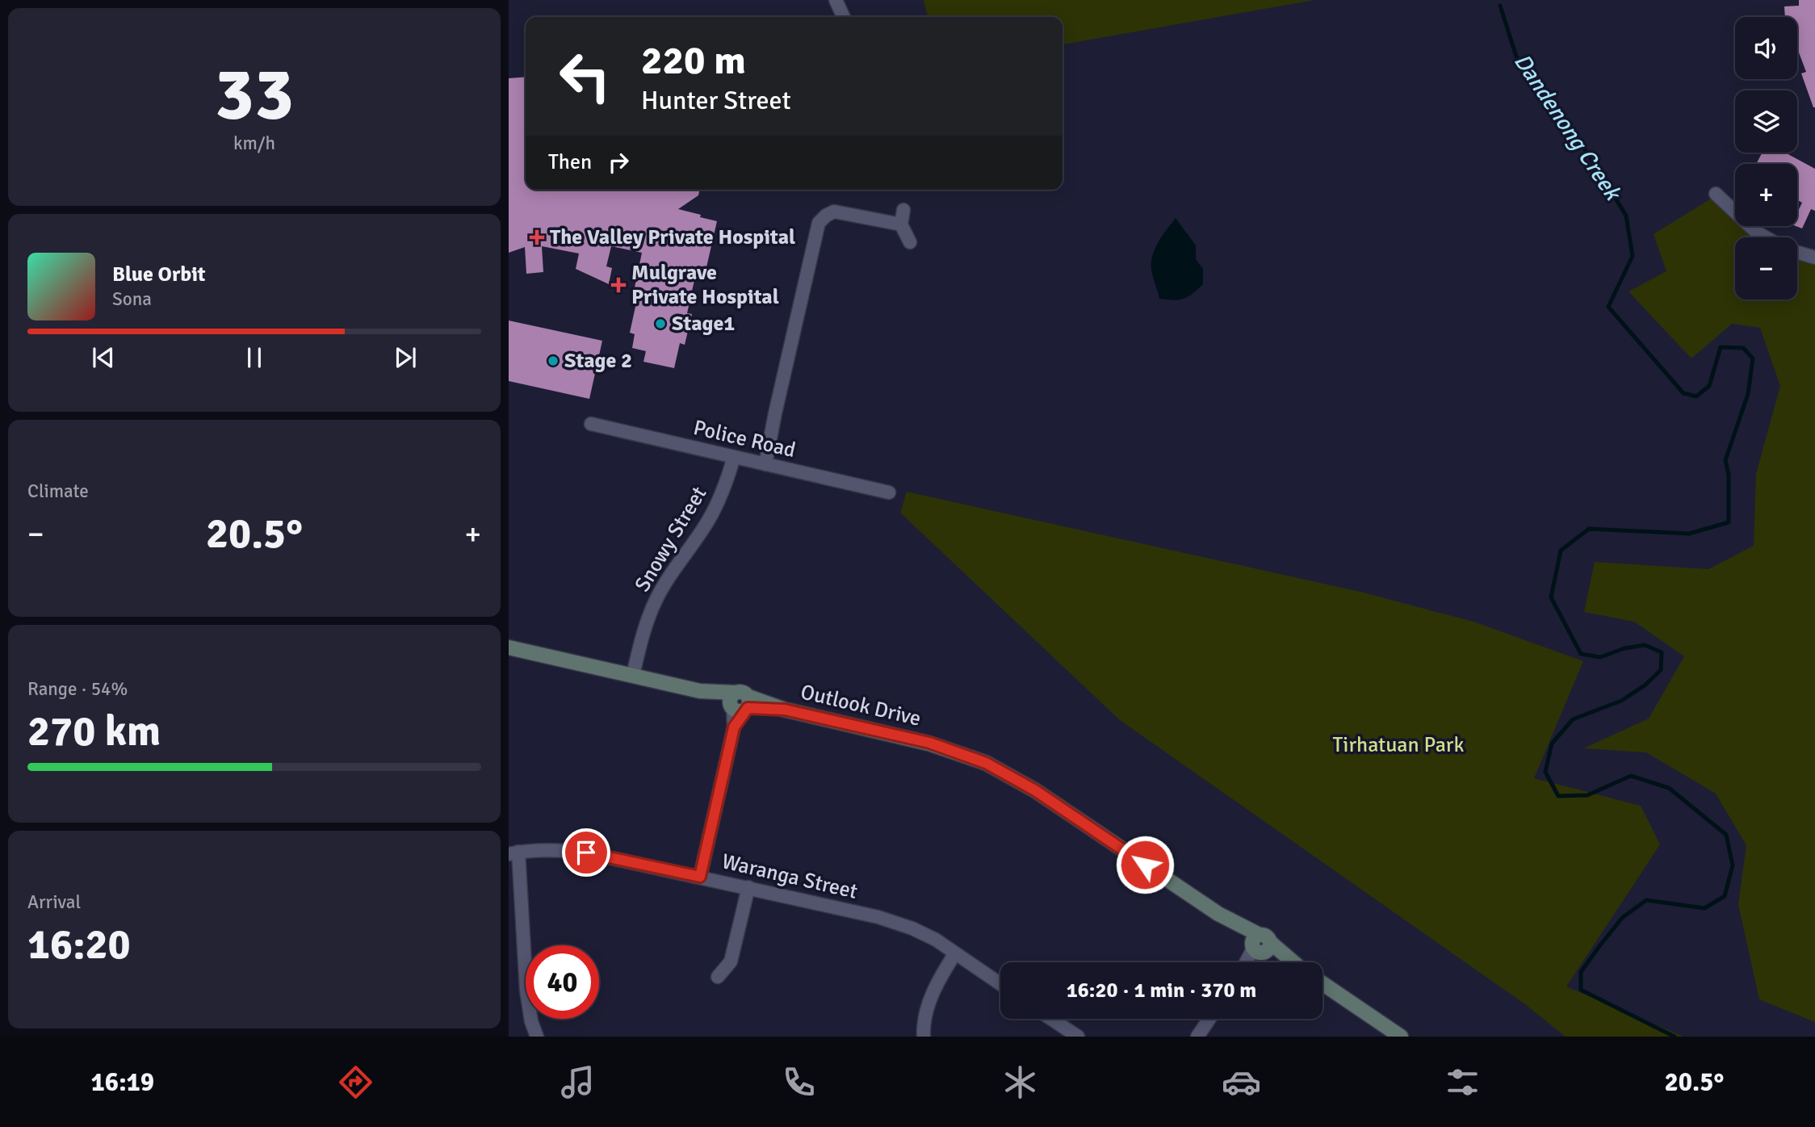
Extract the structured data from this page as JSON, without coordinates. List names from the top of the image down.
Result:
{
  "streets": {
    "street": [
      "Police Road",
      "Snowy Street",
      "Outlook Drive",
      "Waranga Street"
    ]
  },
  "crossings": [
    ["Police Road", "Snowy Street"],
    ["Snowy Street", "Outlook Drive"]
  ],
  "water": ["Dandenong Creek"],
  "parks": ["Tirhatuan Park"],
  "places": {
    "health": ["The Valley Private Hospital", "Mulgrave Private Hospital"],
    "other": ["Stage1", "Stage 2"]
  },
  "page": {
    "tile": [
      ["33", "km/h"],
      "Climate",
      ["Range · 54%", "270 km"],
      ["Arrival", "16:20"]
    ],
    "map_buttons": ["+", "−"],
    "turn": ["220 m", "Hunter Street"],
    "then": "Then",
    "song": ["Blue Orbit", "Sona"],
    "heat": ["−", "20.5°", "+"],
    "limit": "40",
    "trip": "16:20 · 1 min · 370 m",
    "tabs": ["16:19", "20.5°"]
  }
}
